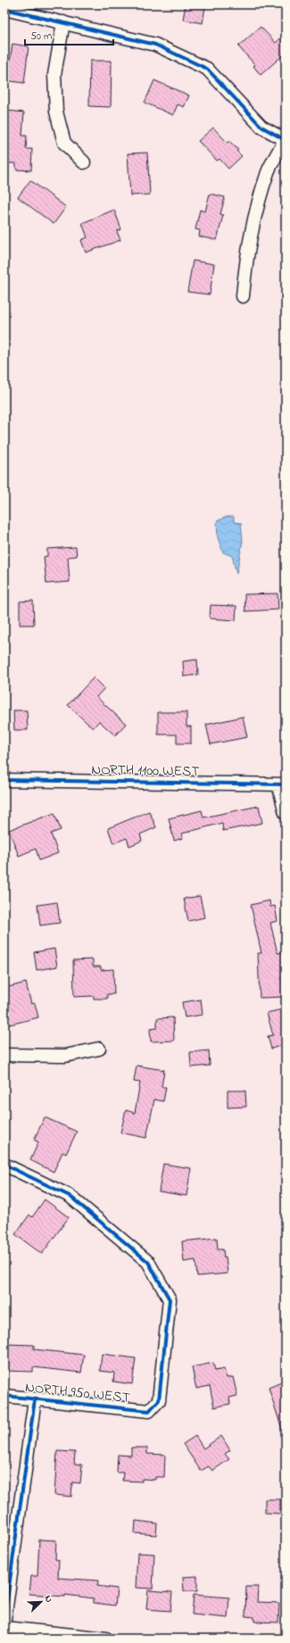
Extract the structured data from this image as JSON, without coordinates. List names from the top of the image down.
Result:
{
  "streets": {
    "street": ["NORTH 1100 WEST", "NORTH 950 WEST"]
  },
  "scale_bar": "50 m",
  "north": "top right"
}
